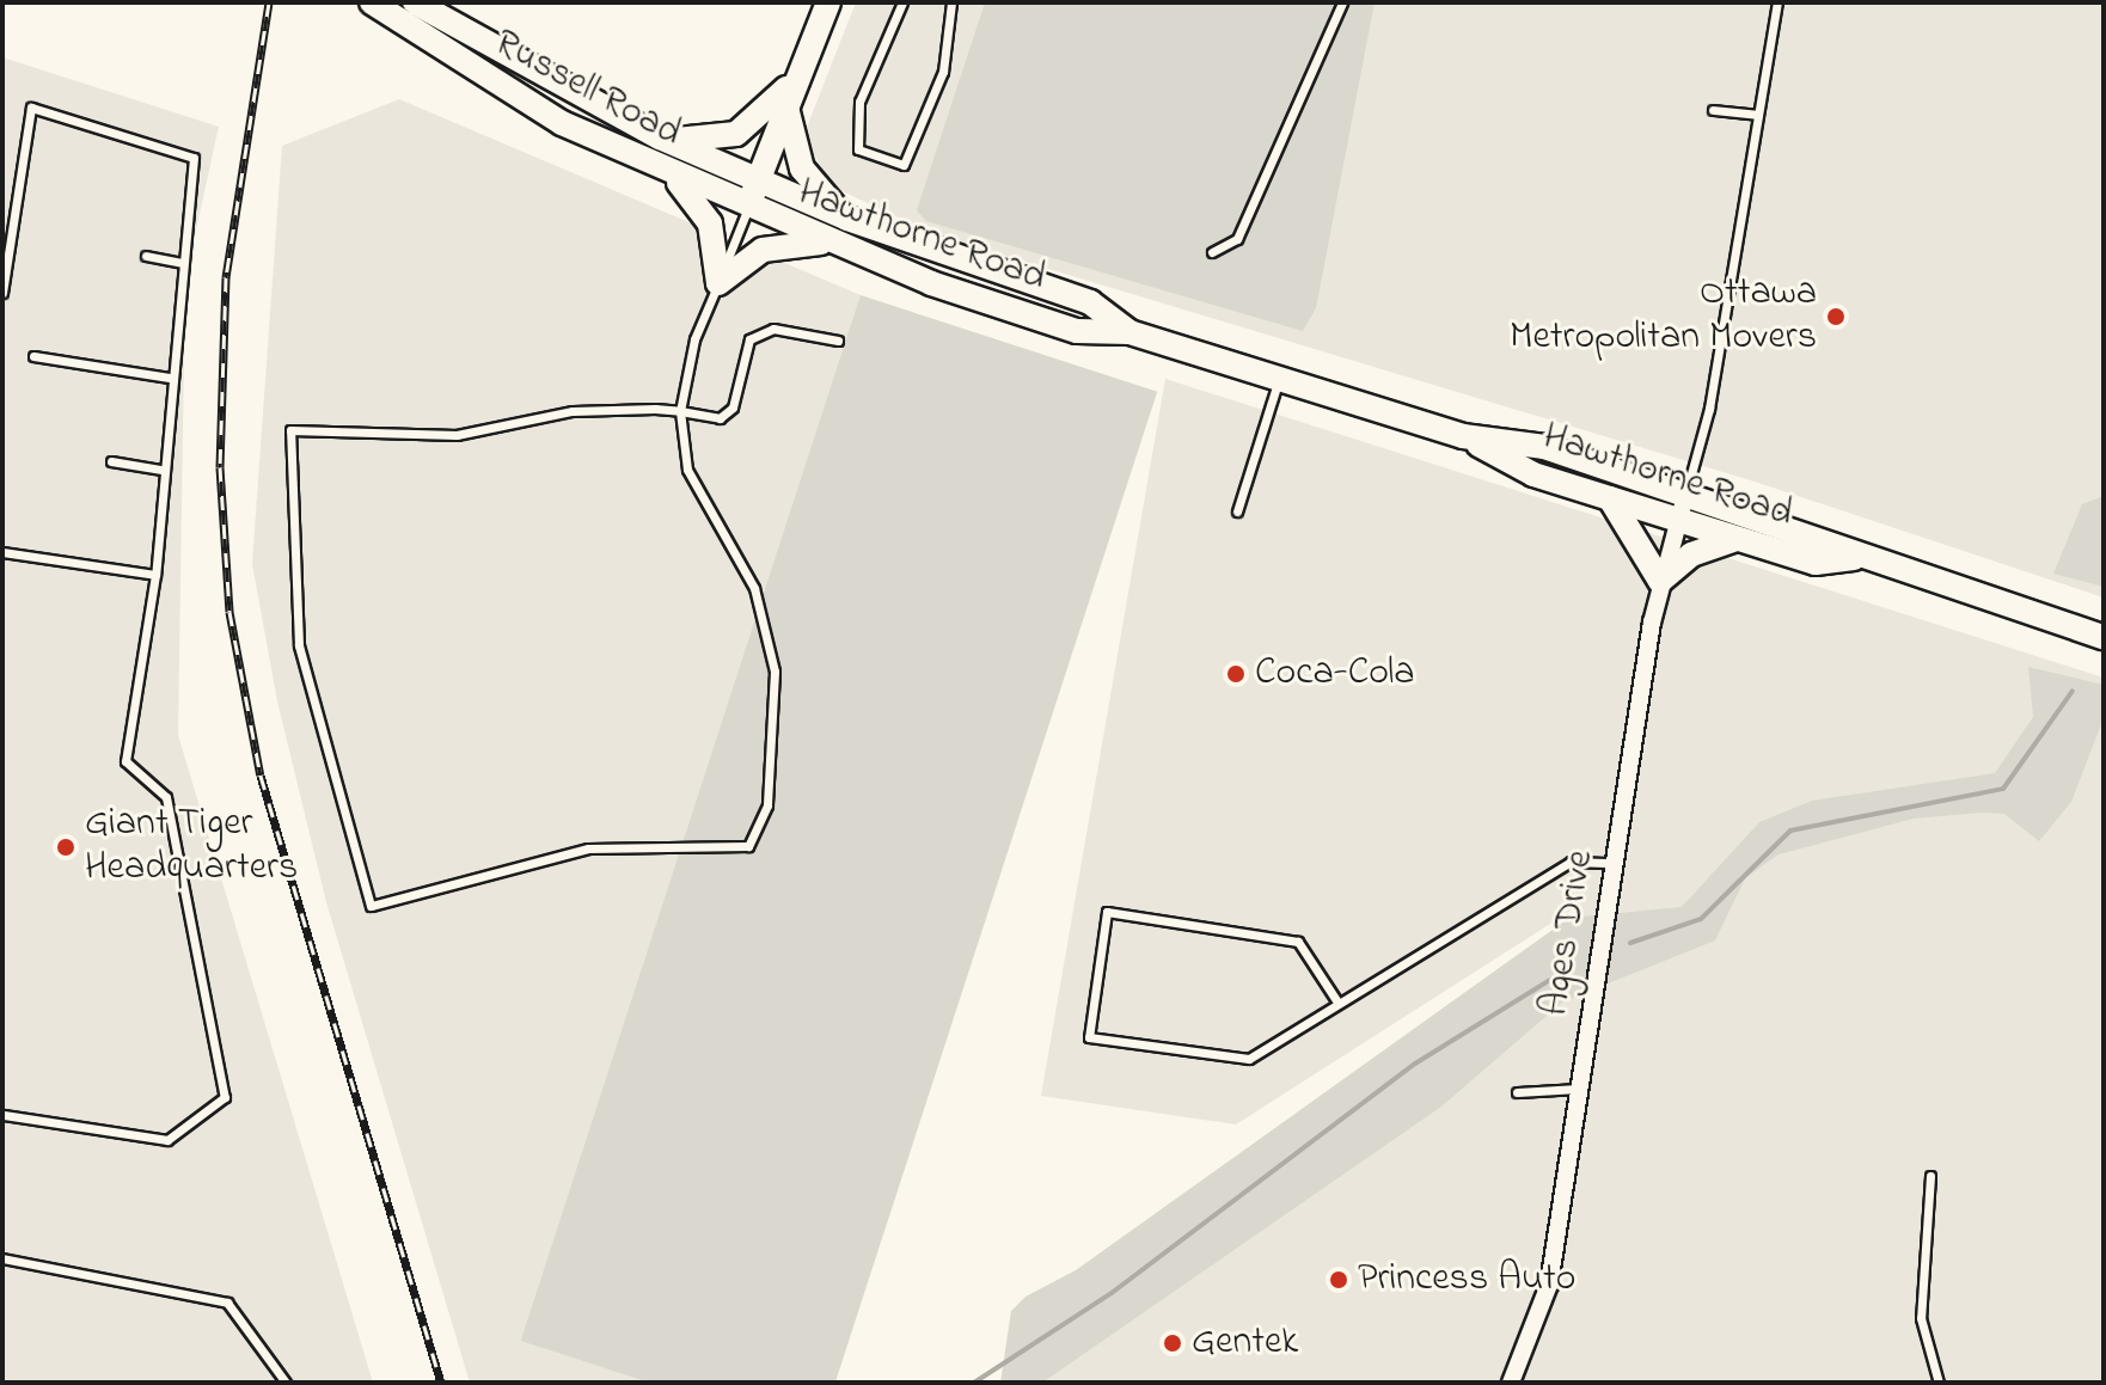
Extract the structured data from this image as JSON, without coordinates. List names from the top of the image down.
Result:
{
  "streets": {
    "main road": ["Russell Road", "Hawthorne Road"],
    "street": ["Ages Drive"]
  },
  "crossings": [
    ["Russell Road", "Hawthorne Road"],
    ["Hawthorne Road", "Ages Drive"]
  ],
  "places": [
    "Ottawa Metropolitan Movers",
    "Coca-Cola",
    "Giant Tiger Headquarters",
    "Princess Auto",
    "Gentek"
  ]
}
